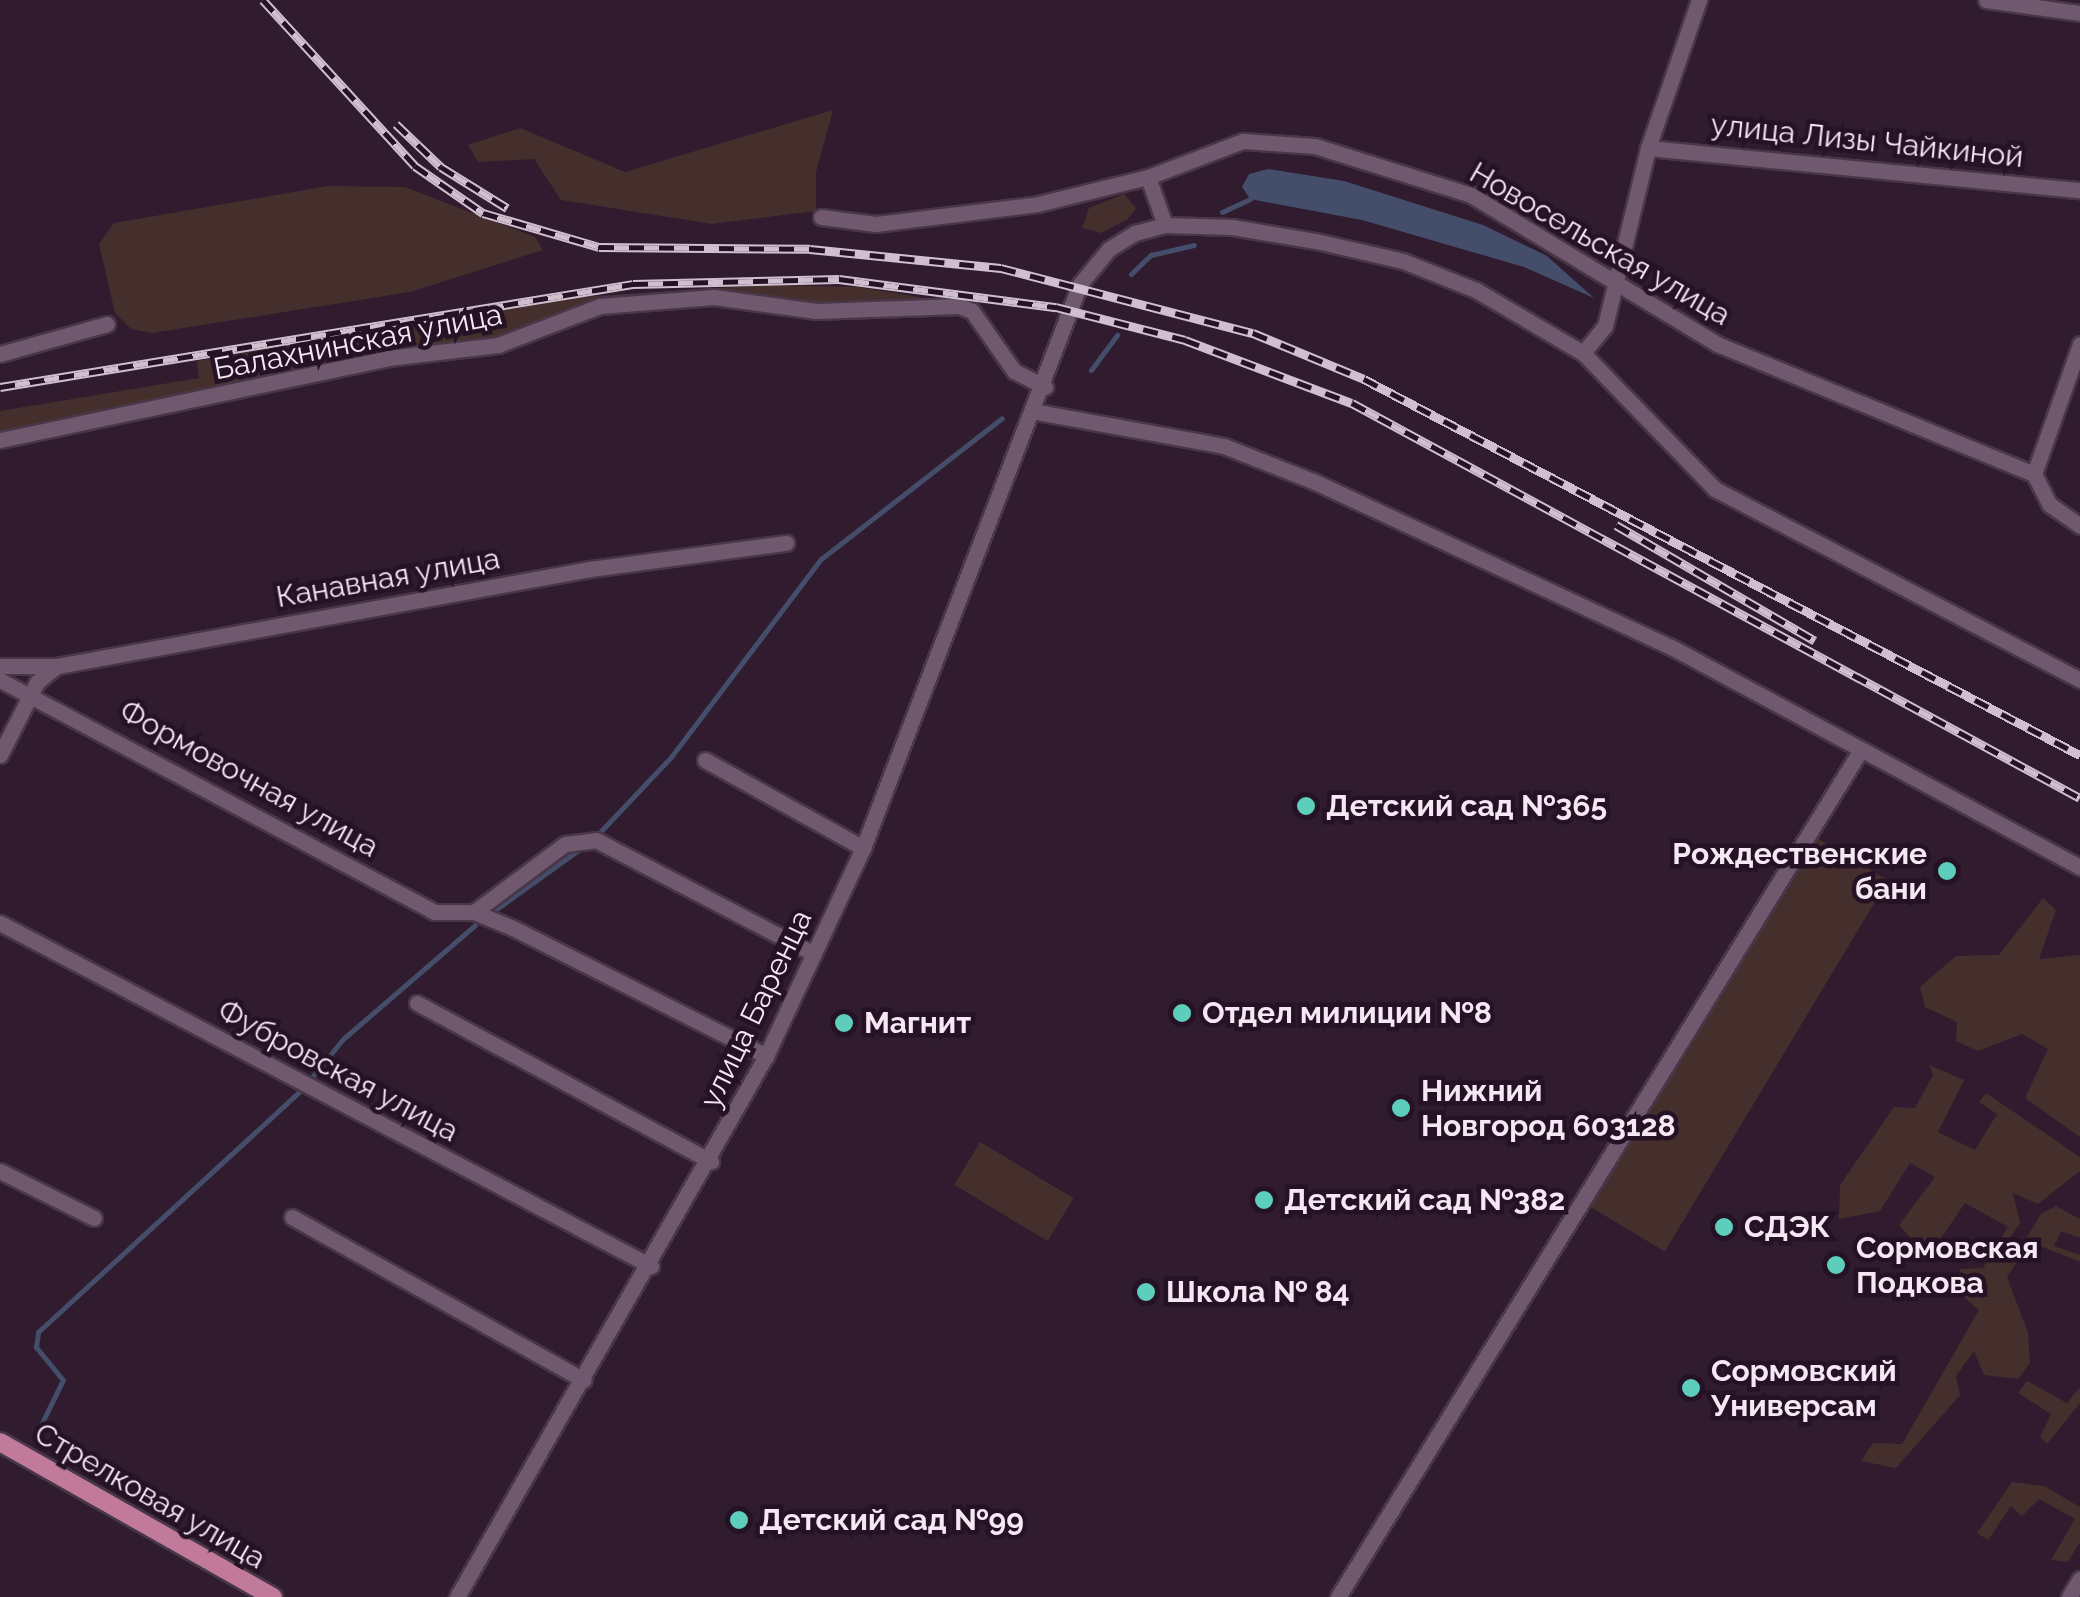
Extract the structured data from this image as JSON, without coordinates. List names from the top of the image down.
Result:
{
  "streets": {
    "main road": ["Стрелковая улица"],
    "street": [
      "улица Лизы Чайкиной",
      "Новосельская улица",
      "Балахнинская улица",
      "Канавная улица",
      "Формовочная улица",
      "улица Баренца",
      "Фубровская улица"
    ]
  },
  "crossings": [
    ["Балахнинская улица", "улица Баренца"],
    ["Формовочная улица", "улица Баренца"],
    ["улица Баренца", "Фубровская улица"]
  ],
  "places": [
    "Детский сад №365",
    "Рождественские бани",
    "Отдел милиции №8",
    "Магнит",
    "Нижний Новгород 603128",
    "Детский сад №382",
    "СДЭК",
    "Сормовская Подкова",
    "Школа № 84",
    "Сормовский Универсам",
    "Детский сад №99"
  ]
}
